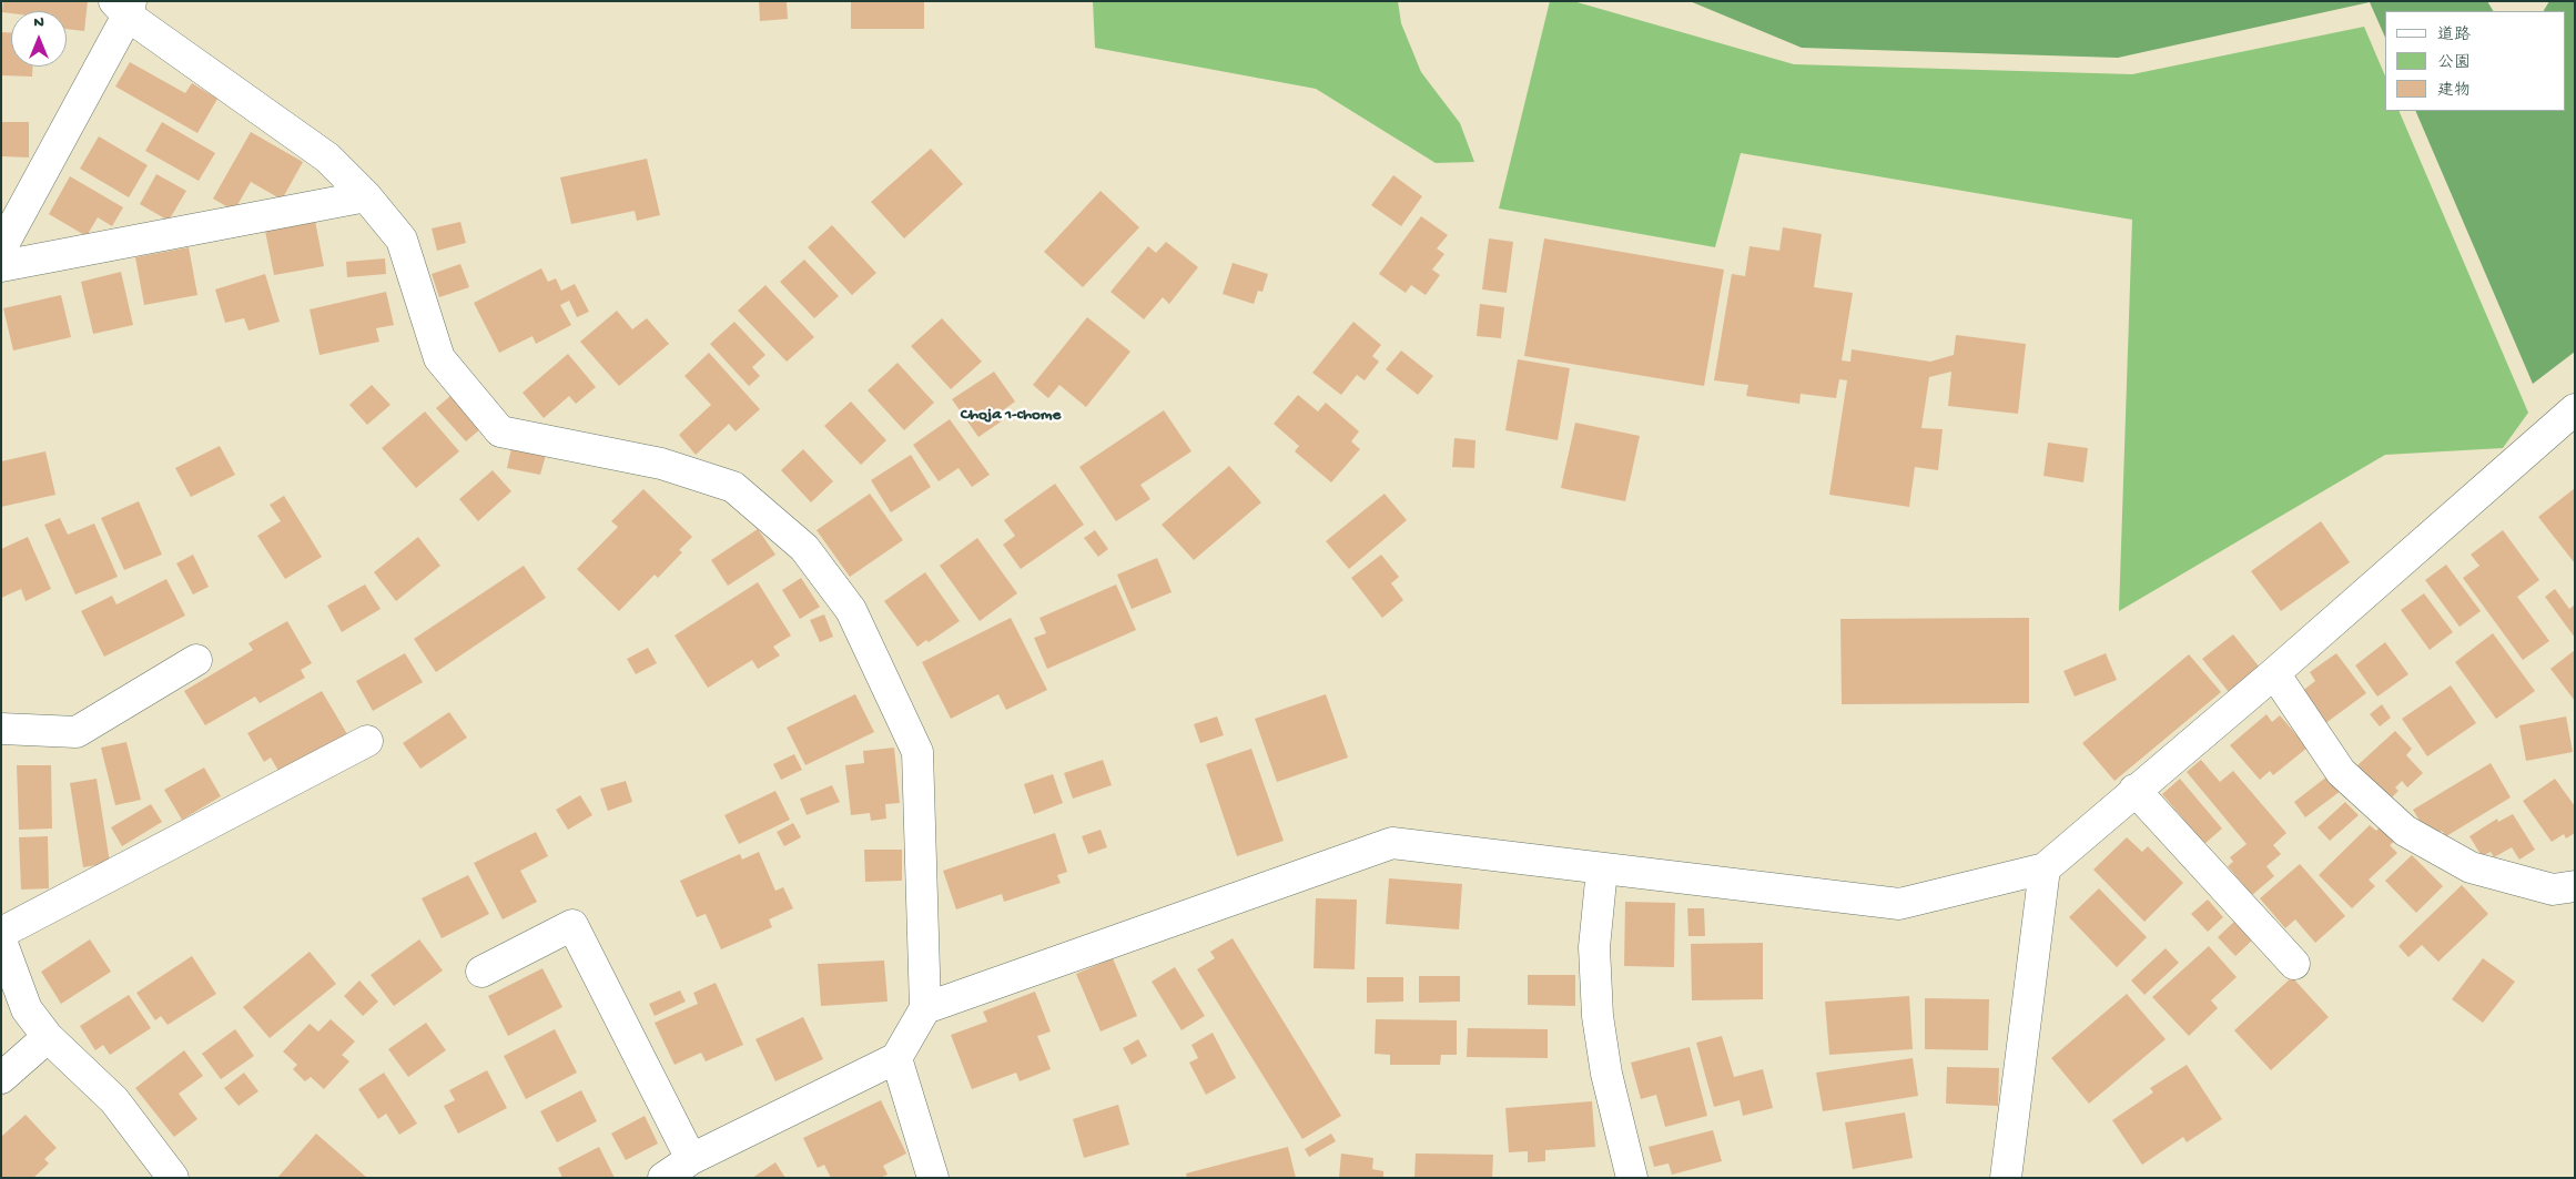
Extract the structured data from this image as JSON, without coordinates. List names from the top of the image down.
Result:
{
  "districts": ["Choja 1-chome"],
  "legend": ["道路", "公園", "建物"],
  "north": "top"
}
